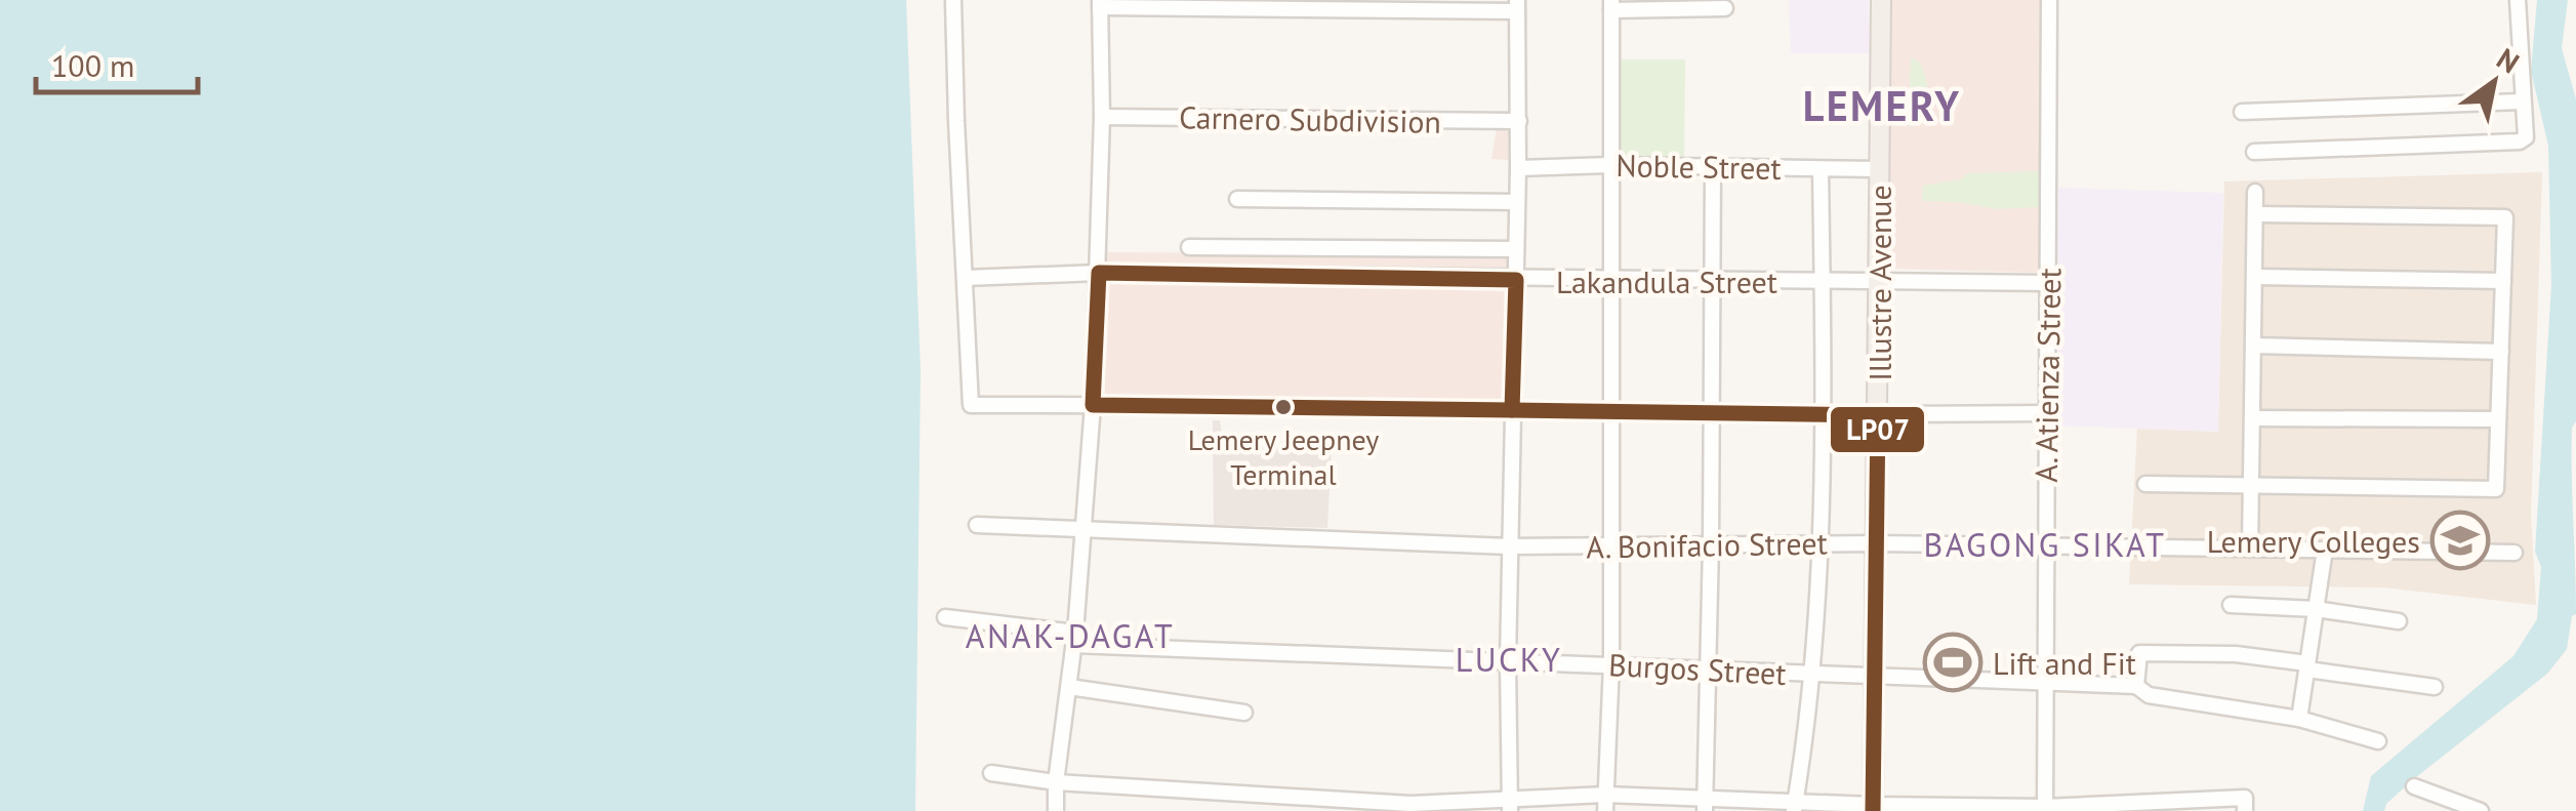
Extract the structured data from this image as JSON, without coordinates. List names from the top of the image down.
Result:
{
  "streets": {
    "main road": ["Illustre Avenue"],
    "street": [
      "Carnero Subdivision",
      "Noble Street",
      "Lakandula Street",
      "A. Atienza Street",
      "A. Bonifacio Street",
      "Burgos Street"
    ]
  },
  "crossings": [
    ["Noble Street", "Illustre Avenue"],
    ["Lakandula Street", "Illustre Avenue"],
    ["Lakandula Street", "A. Atienza Street"],
    ["Illustre Avenue", "A. Bonifacio Street"],
    ["Illustre Avenue", "Burgos Street"],
    ["A. Atienza Street", "A. Bonifacio Street"],
    ["A. Atienza Street", "Burgos Street"]
  ],
  "districts": [
    "LEMERY",
    "BAGONG SIKAT",
    "ANAK-DAGAT",
    "LUCKY"
  ],
  "places": {
    "other": ["Lemery Jeepney Terminal"],
    "school or university": ["Lemery Colleges"],
    "sports": ["Lift and Fit"]
  },
  "lines": ["transit line LP07"],
  "scale_bar": "100 m",
  "north": "top right"
}
